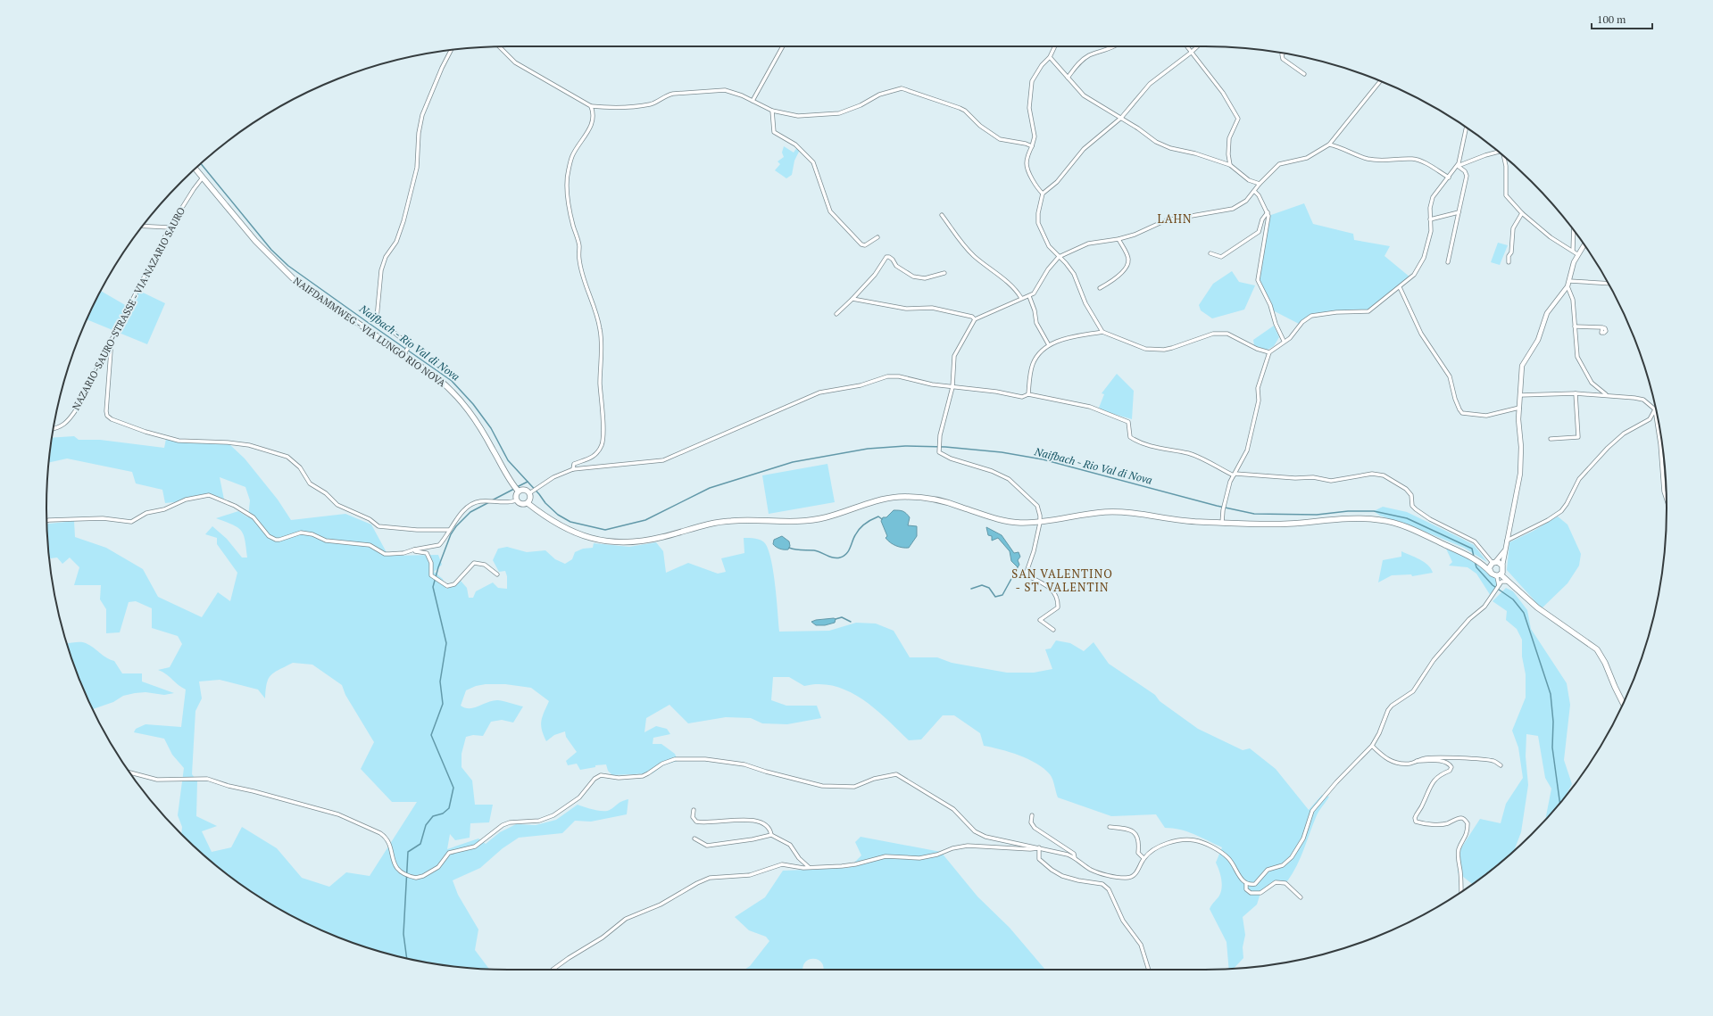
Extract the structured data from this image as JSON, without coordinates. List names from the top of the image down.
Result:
{
  "streets": {
    "main road": ["NAIFDAMMWEG - VIA LUNGO RIO NOVA"],
    "street": ["NAZARIO-SAURO-STRASSE - VIA NAZARIO SAURO"]
  },
  "crossings": [
    ["NAZARIO-SAURO-STRASSE - VIA NAZARIO SAURO", "NAIFDAMMWEG - VIA LUNGO RIO NOVA"]
  ],
  "districts": ["LAHN", "SAN VALENTINO - ST. VALENTIN"],
  "water": ["Naifbach - Rio Val di Nova"],
  "scale_bar": "100 m"
}
